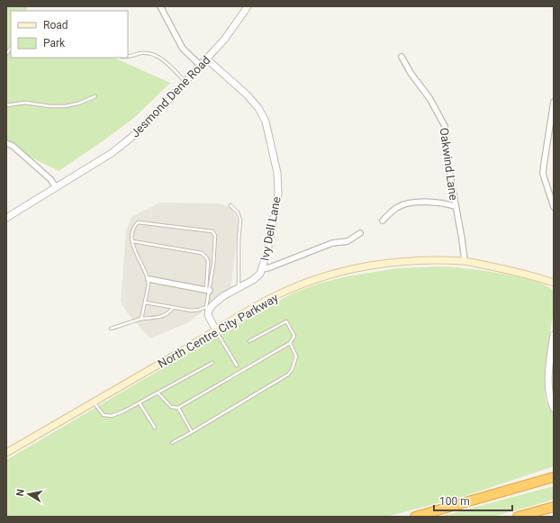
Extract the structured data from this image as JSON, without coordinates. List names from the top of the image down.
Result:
{
  "streets": {
    "main road": ["North Centre City Parkway"],
    "street": ["Jesmond Dene Road", "Oakwind Lane", "Ivy Dell Lane"]
  },
  "crossings": [
    ["Jesmond Dene Road", "Ivy Dell Lane"],
    ["Oakwind Lane", "North Centre City Parkway"]
  ],
  "legend": ["Road", "Park"],
  "scale_bar": "100 m",
  "north": "left"
}
